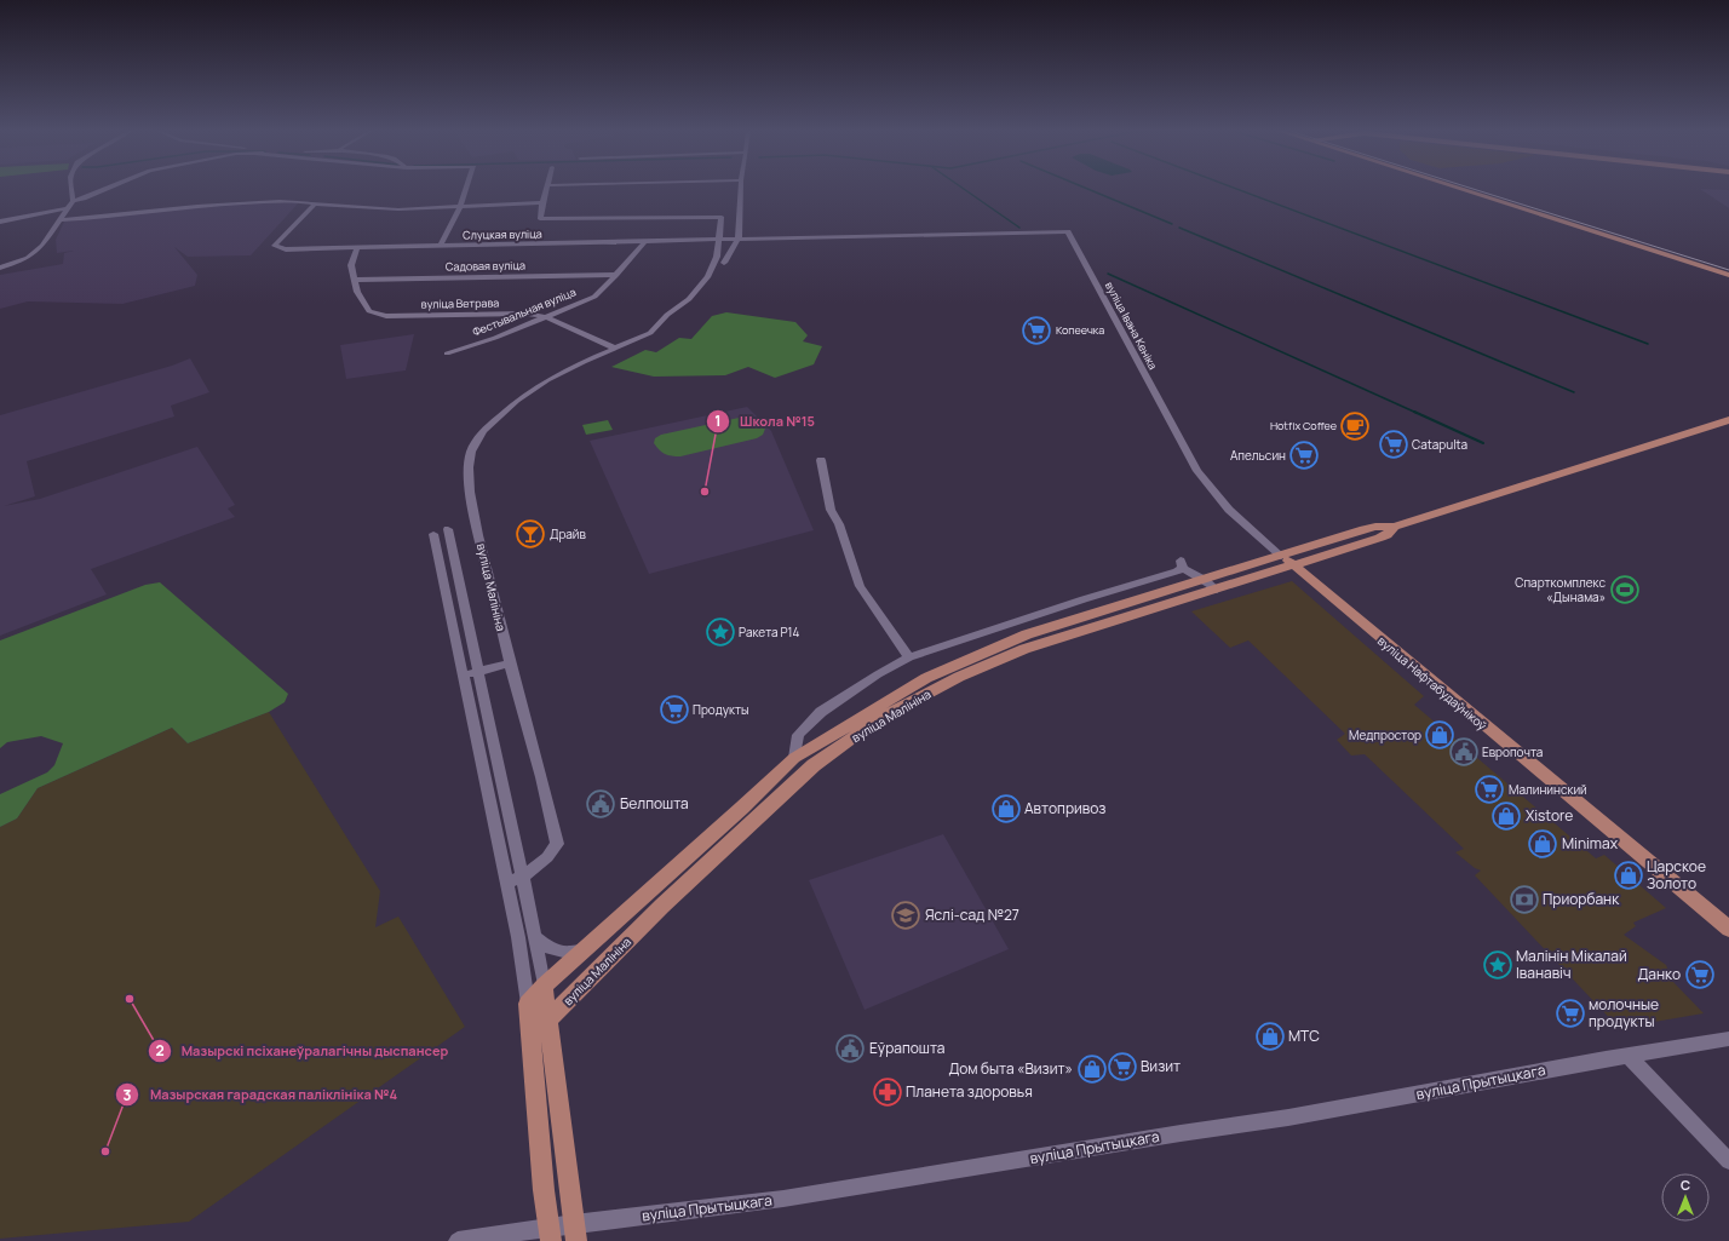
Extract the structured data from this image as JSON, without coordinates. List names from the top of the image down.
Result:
{
  "streets": {
    "main road": ["вуліца Малініна", "вуліца Нафтабудаўнікоў"],
    "street": [
      "Слуцкая вуліца",
      "Садовая вуліца",
      "вуліца Ветрава",
      "Фестывальная вуліца",
      "вуліца Івана Кеніка",
      "вуліца Прытыцкага"
    ]
  },
  "crossings": [
    ["Слуцкая вуліца", "вуліца Ветрава"],
    ["Слуцкая вуліца", "Фестывальная вуліца"],
    ["Слуцкая вуліца", "вуліца Івана Кеніка"],
    ["Садовая вуліца", "вуліца Ветрава"],
    ["Садовая вуліца", "Фестывальная вуліца"],
    ["вуліца Ветрава", "Фестывальная вуліца"],
    ["вуліца Ветрава", "вуліца Малініна"],
    ["вуліца Івана Кеніка", "вуліца Малініна"],
    ["вуліца Івана Кеніка", "вуліца Нафтабудаўнікоў"],
    ["вуліца Малініна", "вуліца Нафтабудаўнікоў"],
    ["вуліца Малініна", "вуліца Прытыцкага"]
  ],
  "places": {
    "supermarket": [
      "Копеечка",
      "Catapulta",
      "Апельсин",
      "Продукты",
      "Малининский",
      "Данко",
      "молочные продукты",
      "Визит"
    ],
    "cafe": ["Hotfix Coffee"],
    "other": ["Школа №15", "Мазырскі псіханеўралагічны дыспансер", "Мазырская гарадская паліклініка №4"],
    "bar": ["Драйв"],
    "sports": ["Спарткомплекс «Дынама»"],
    "place": ["Ракета Р14", "Малінін Мікалай Іванавіч"],
    "shop": [
      "Медпростор",
      "Автопривоз",
      "Xistore",
      "Minimax",
      "Царское Золото",
      "МТС",
      "Дом быта «Визит»"
    ],
    "public building": ["Европочта", "Белпошта", "Еўрапошта"],
    "bank": ["Приорбанк"],
    "school or university": ["Яслі-сад №27"],
    "pharmacy": ["Планета здоровья"]
  },
  "north": "top"
}
